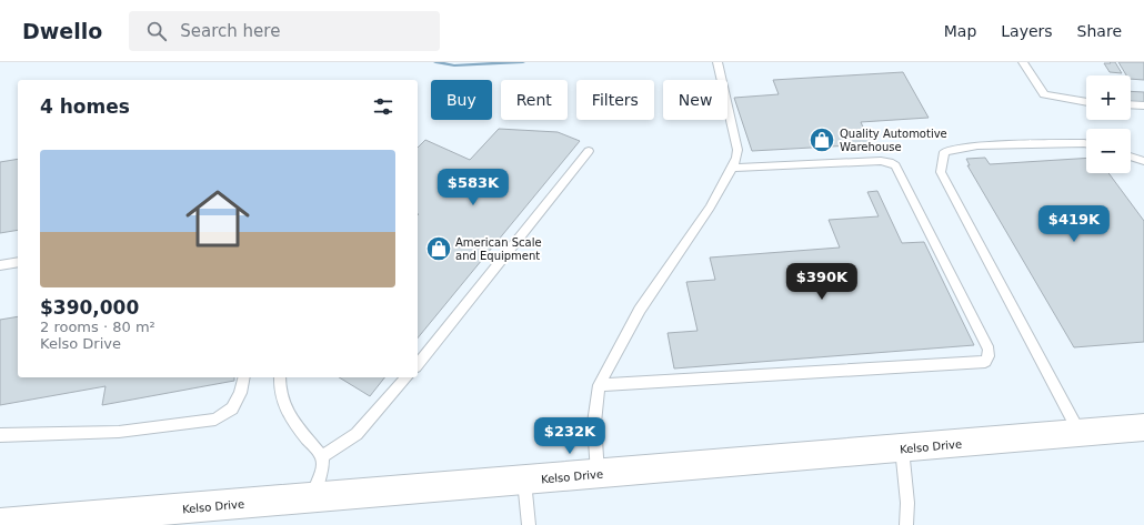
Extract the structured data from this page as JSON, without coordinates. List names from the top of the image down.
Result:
{
  "streets": {
    "street": ["Kelso Drive"]
  },
  "places": {
    "shop": ["Quality Automotive Warehouse", "American Scale and Equipment"]
  },
  "page": {
    "header": "Dwello",
    "search": "Search here",
    "nav": ["Map", "Layers", "Share"],
    "map_buttons": ["+", "−"],
    "chip": [
      "Buy",
      "Rent",
      "Filters",
      "New"
    ],
    "heading": "4 homes",
    "list": [
      {
        "name": "$390,000",
        "note": "2 rooms · 80 m² · Kelso Drive"
      }
    ],
    "price": [
      "$583K",
      "$419K",
      "$390K",
      "$232K"
    ]
  }
}
